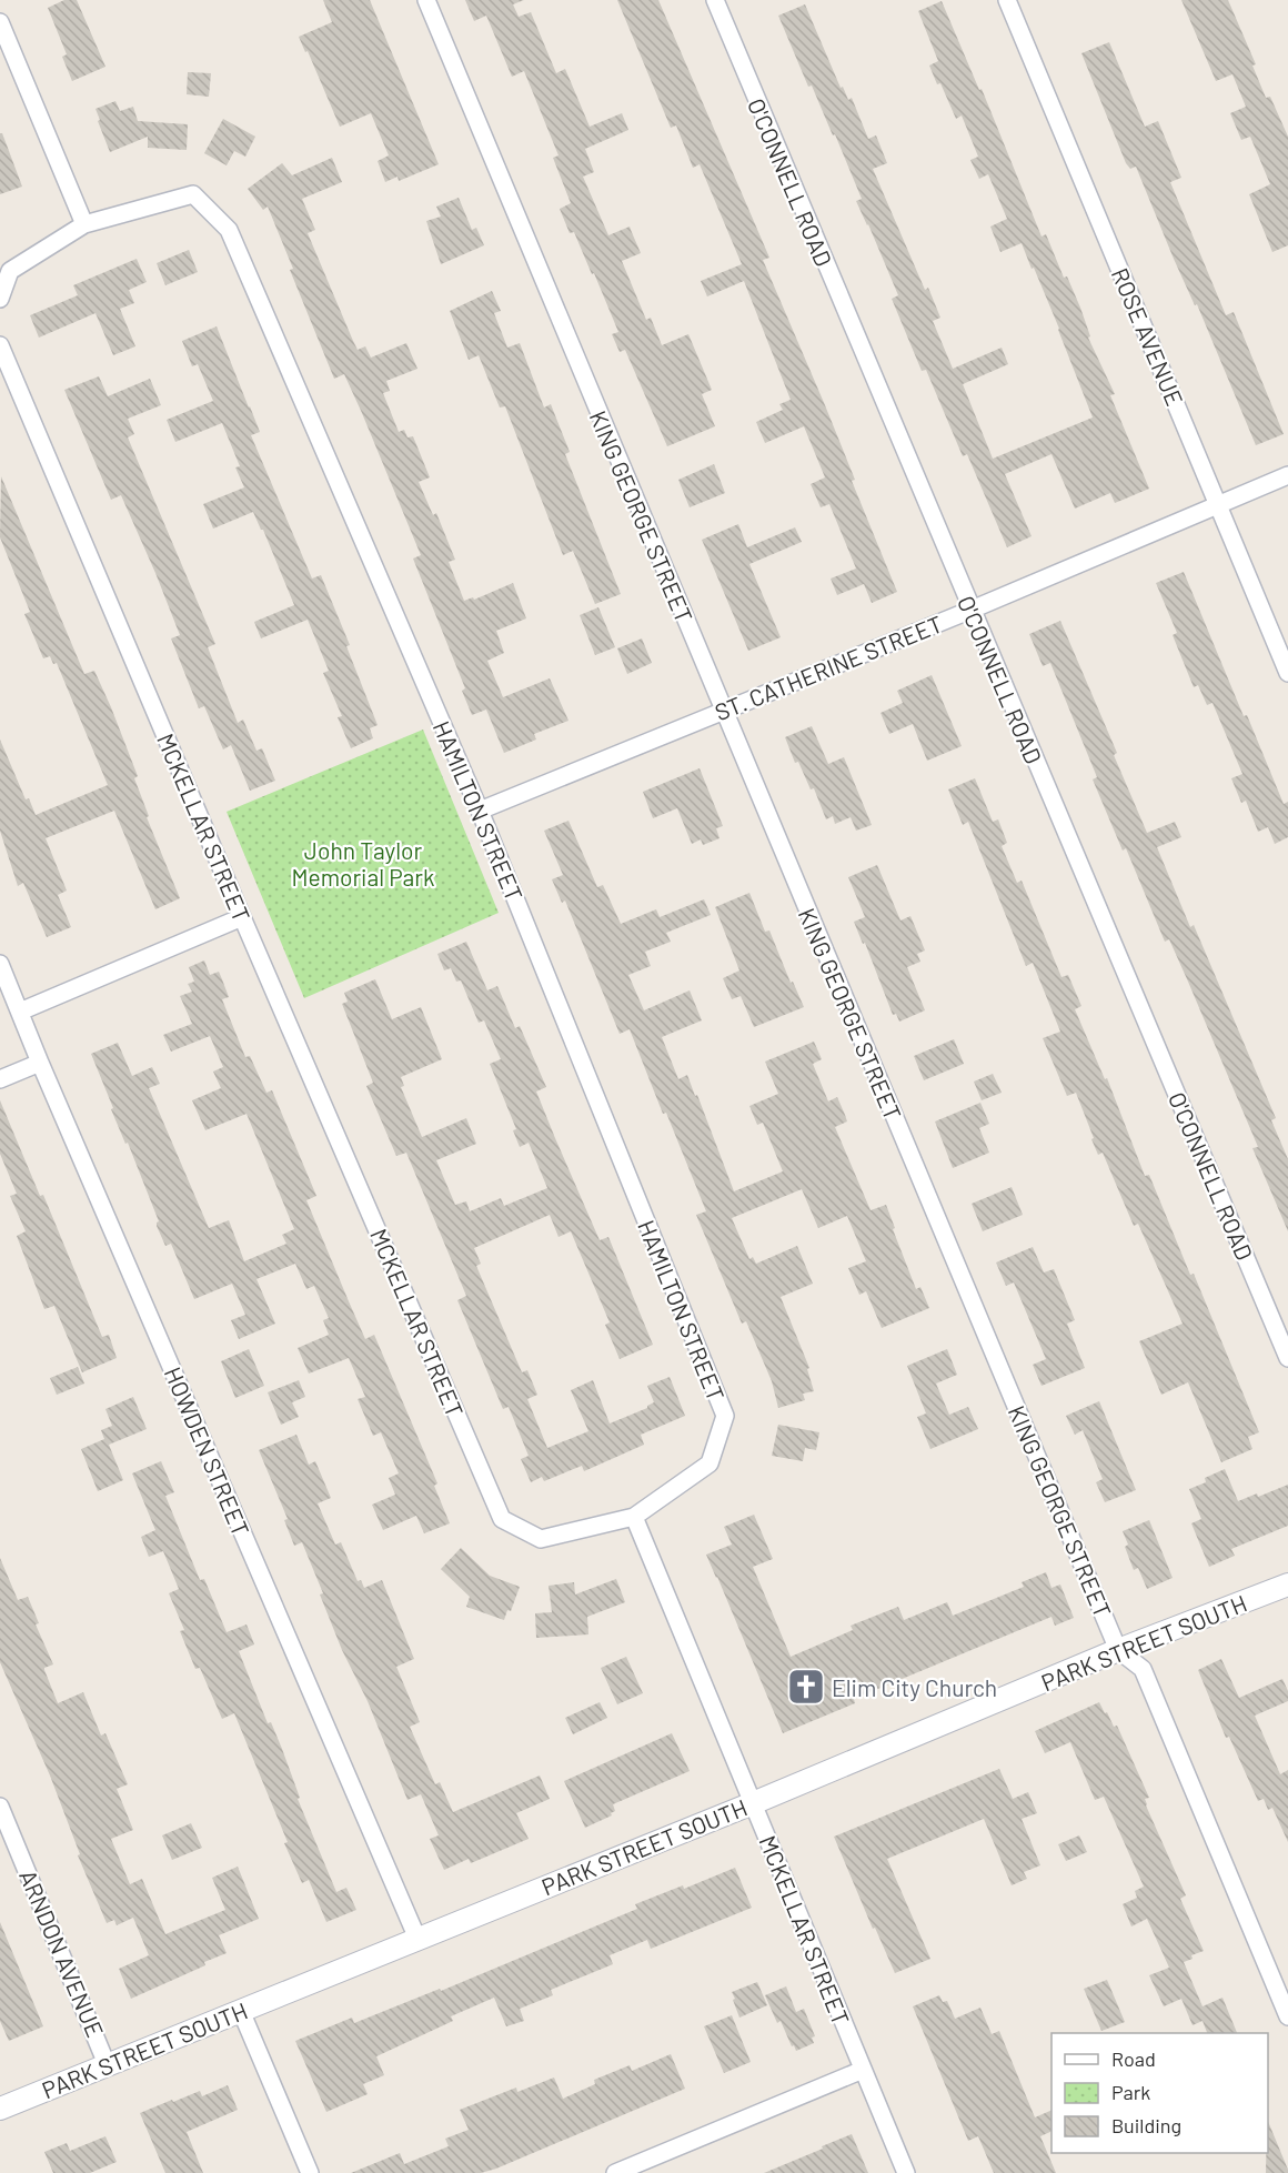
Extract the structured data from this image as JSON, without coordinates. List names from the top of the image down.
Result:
{
  "streets": {
    "street": [
      "O'CONNELL ROAD",
      "ROSE AVENUE",
      "KING GEORGE STREET",
      "ST. CATHERINE STREET",
      "HAMILTON STREET",
      "MCKELLAR STREET",
      "HOWDEN STREET",
      "PARK STREET SOUTH",
      "ARNDON AVENUE"
    ]
  },
  "crossings": [
    ["O'CONNELL ROAD", "ST. CATHERINE STREET"],
    ["ROSE AVENUE", "ST. CATHERINE STREET"],
    ["KING GEORGE STREET", "ST. CATHERINE STREET"],
    ["KING GEORGE STREET", "PARK STREET SOUTH"],
    ["ST. CATHERINE STREET", "HAMILTON STREET"],
    ["HAMILTON STREET", "MCKELLAR STREET"],
    ["MCKELLAR STREET", "PARK STREET SOUTH"],
    ["HOWDEN STREET", "PARK STREET SOUTH"],
    ["PARK STREET SOUTH", "ARNDON AVENUE"]
  ],
  "parks": ["John Taylor Memorial Park"],
  "places": {
    "church": ["Elim City Church"]
  },
  "legend": ["Road", "Park", "Building"]
}
